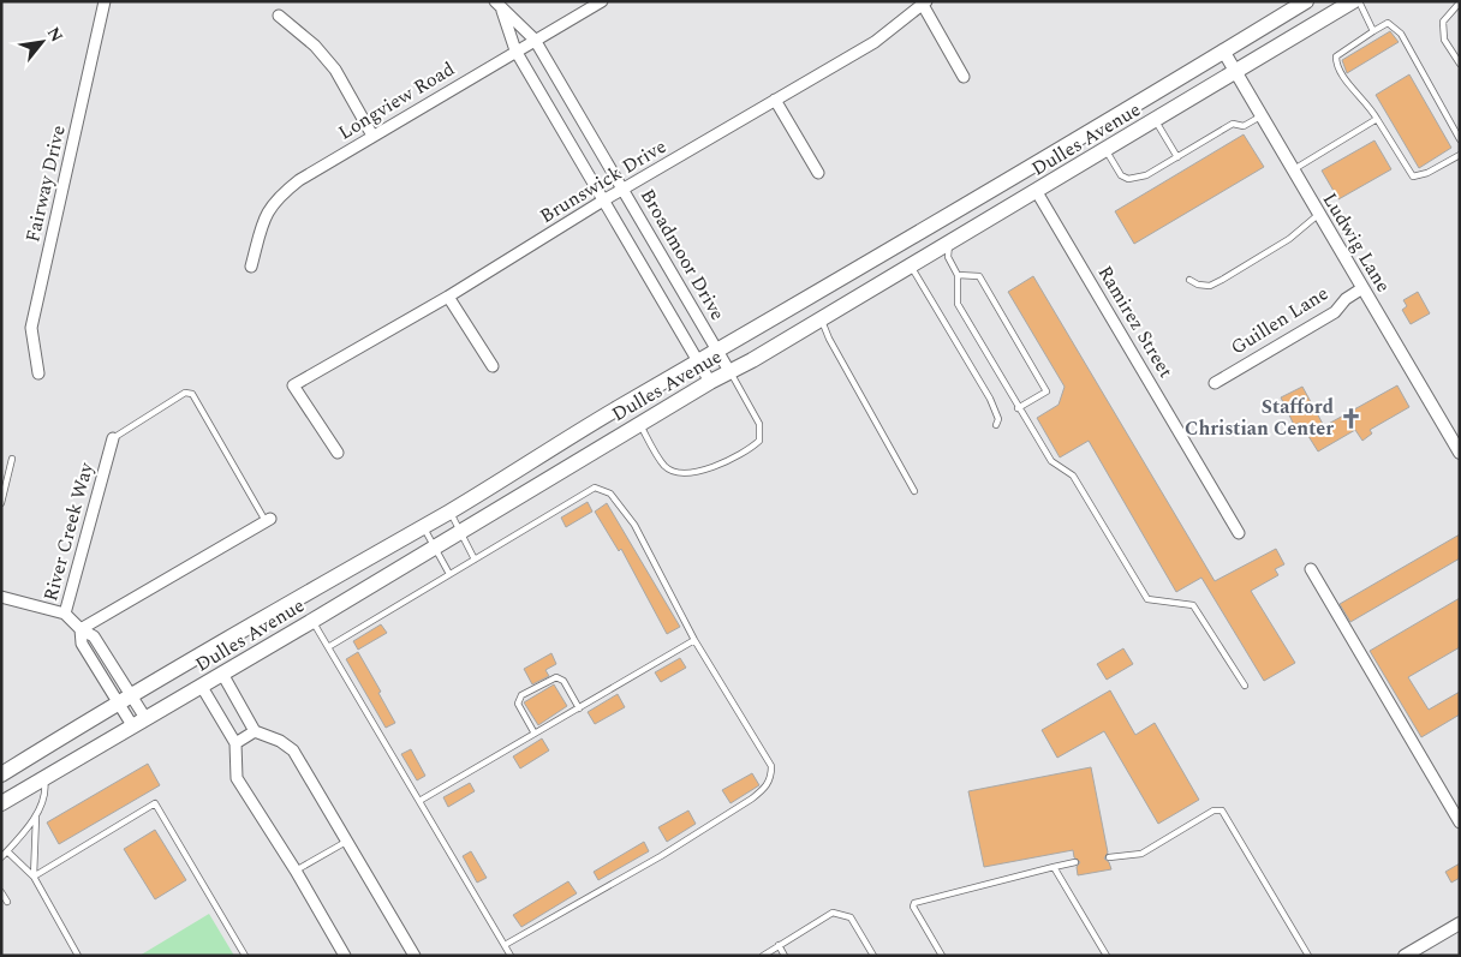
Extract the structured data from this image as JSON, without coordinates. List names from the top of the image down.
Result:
{
  "streets": {
    "main road": ["Dulles Avenue"],
    "street": [
      "Longview Road",
      "Brunswick Drive",
      "Fairway Drive",
      "Ludwig Lane",
      "Broadmoor Drive",
      "Guillen Lane",
      "Ramirez Street",
      "River Creek Way"
    ]
  },
  "crossings": [
    ["Longview Road", "Broadmoor Drive"],
    ["Dulles Avenue", "Ludwig Lane"],
    ["Dulles Avenue", "Broadmoor Drive"],
    ["Dulles Avenue", "Ramirez Street"],
    ["Dulles Avenue", "River Creek Way"],
    ["Brunswick Drive", "Broadmoor Drive"],
    ["Ludwig Lane", "Guillen Lane"]
  ],
  "places": {
    "church": ["Stafford Christian Center"]
  },
  "north": "top right"
}
